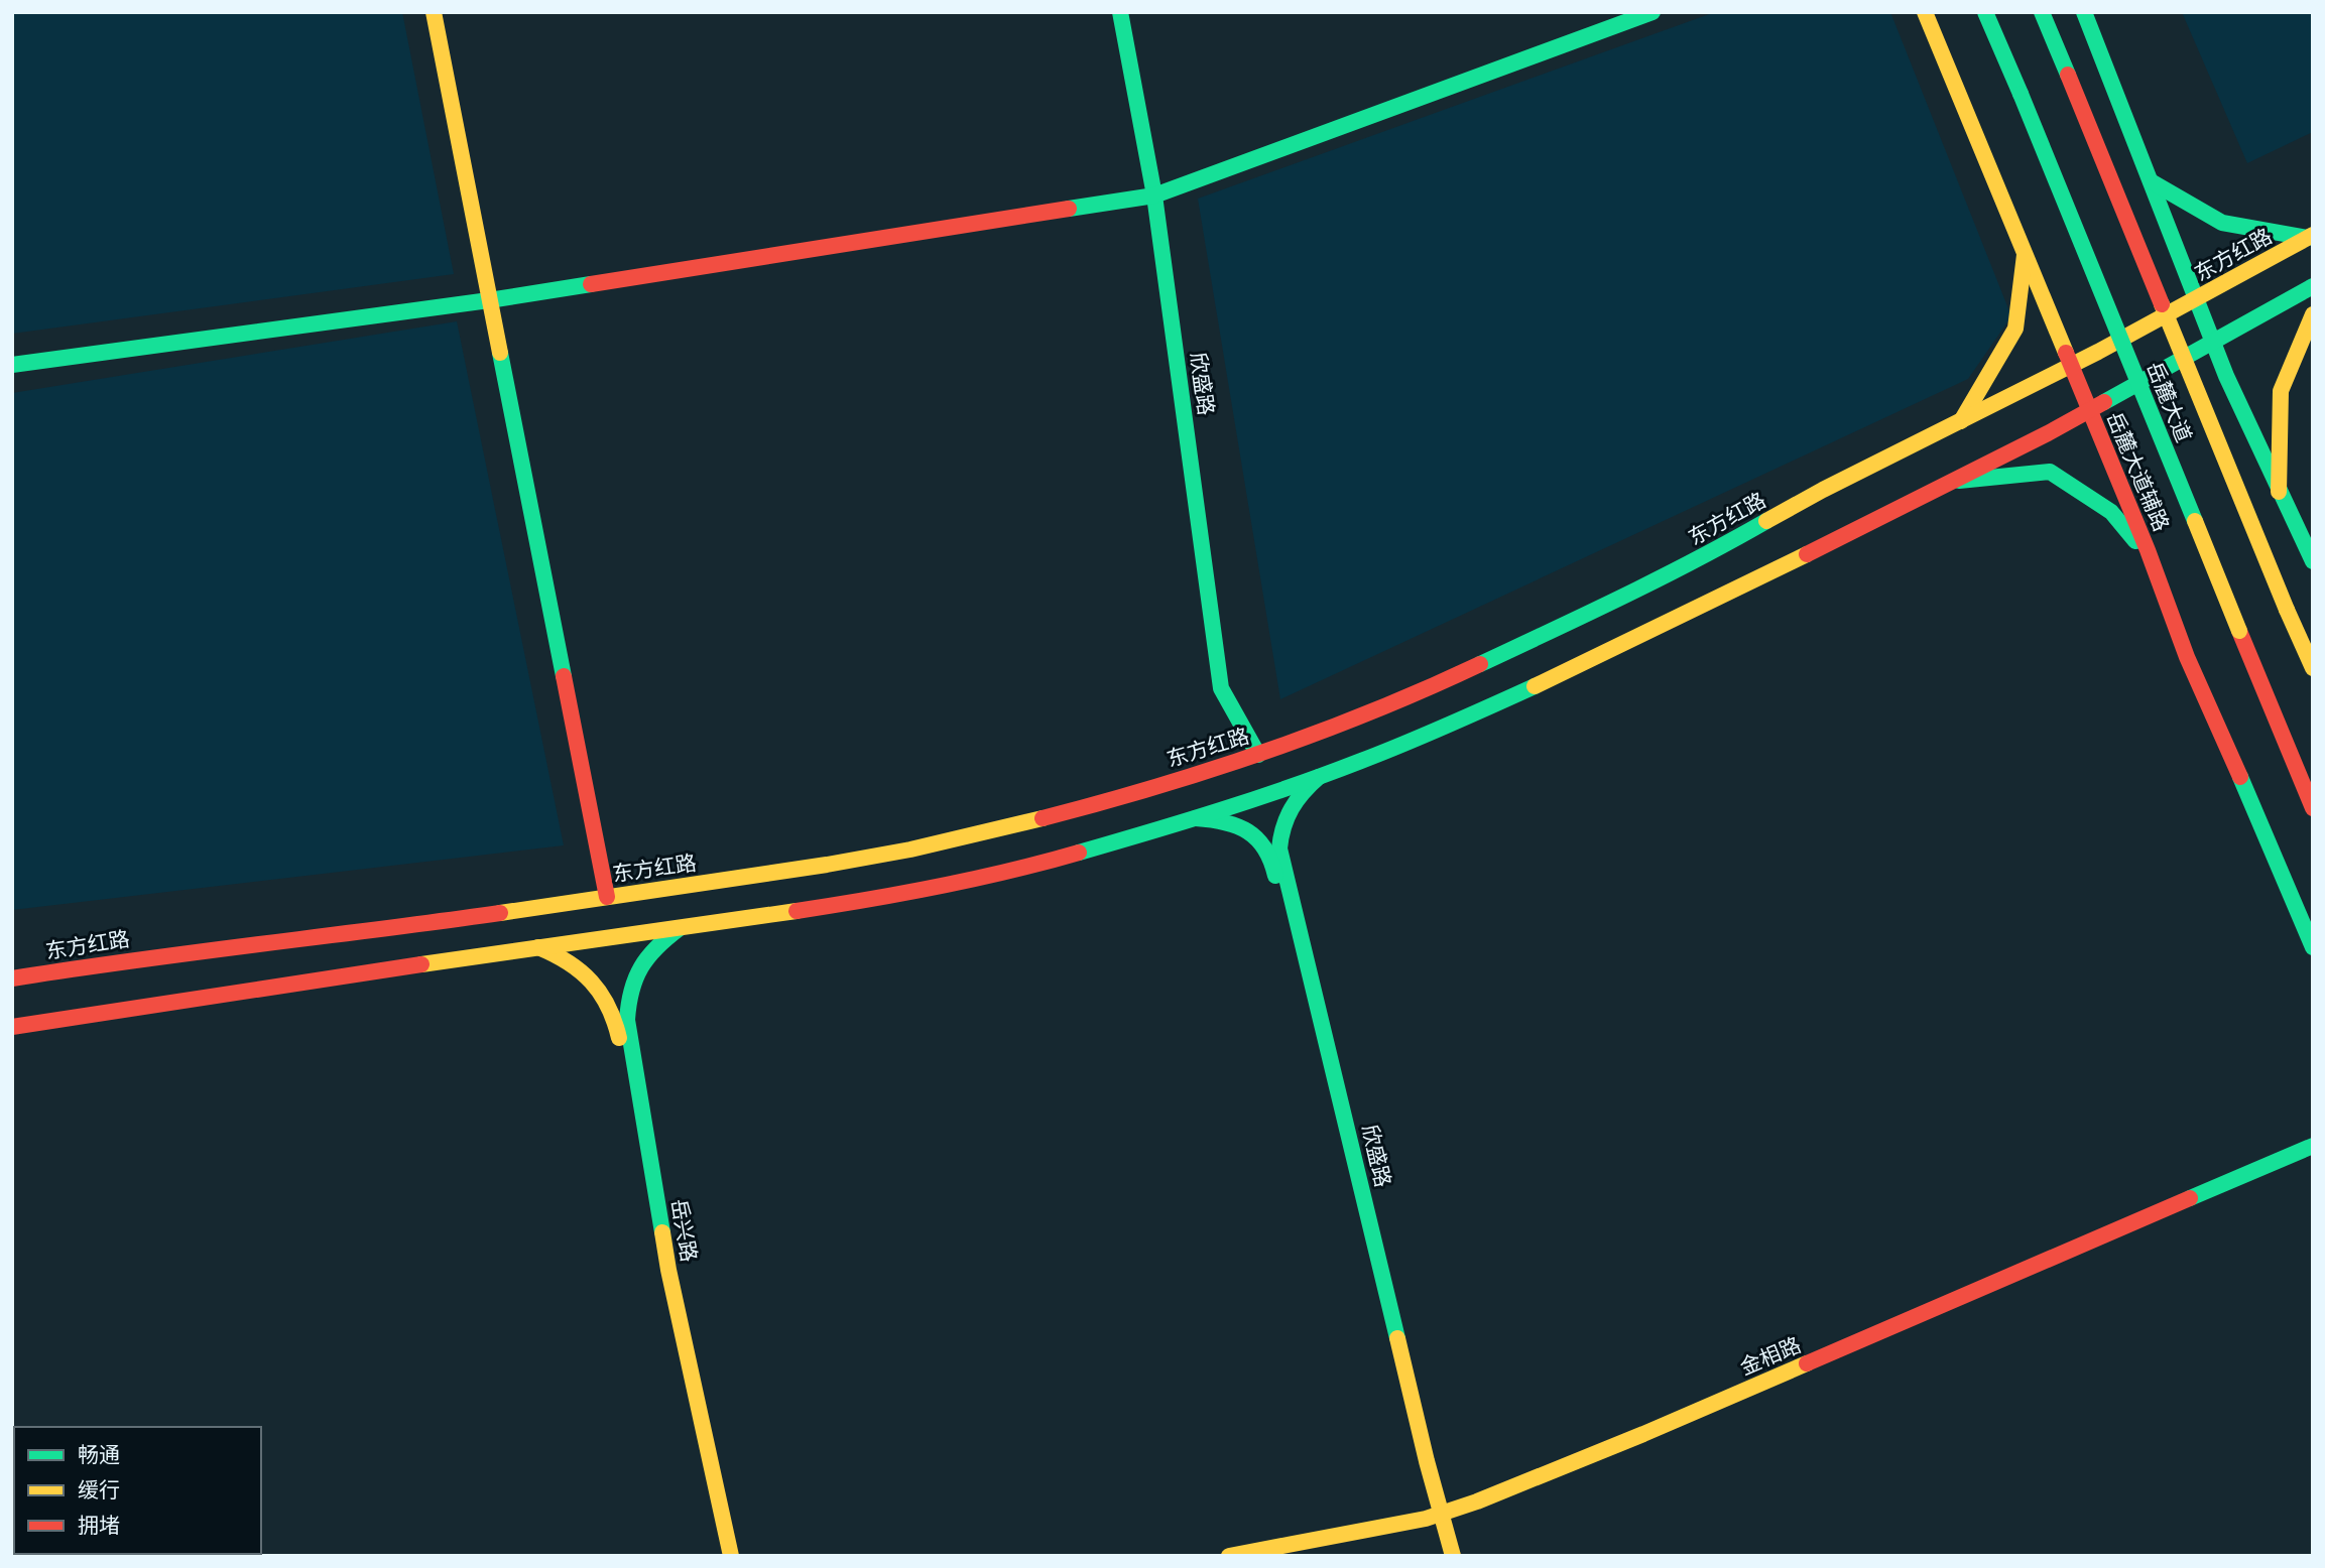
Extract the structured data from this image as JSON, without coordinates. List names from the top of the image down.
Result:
{
  "streets": {
    "main road": [
      "东方红路",
      "欣盛路",
      "岳麓大道",
      "岳麓大道辅路",
      "岳兴路",
      "金相路"
    ]
  },
  "crossings": [
    ["东方红路", "欣盛路"],
    ["东方红路", "岳麓大道辅路"],
    ["欣盛路", "金相路"]
  ],
  "legend": ["畅通", "缓行", "拥堵"]
}
